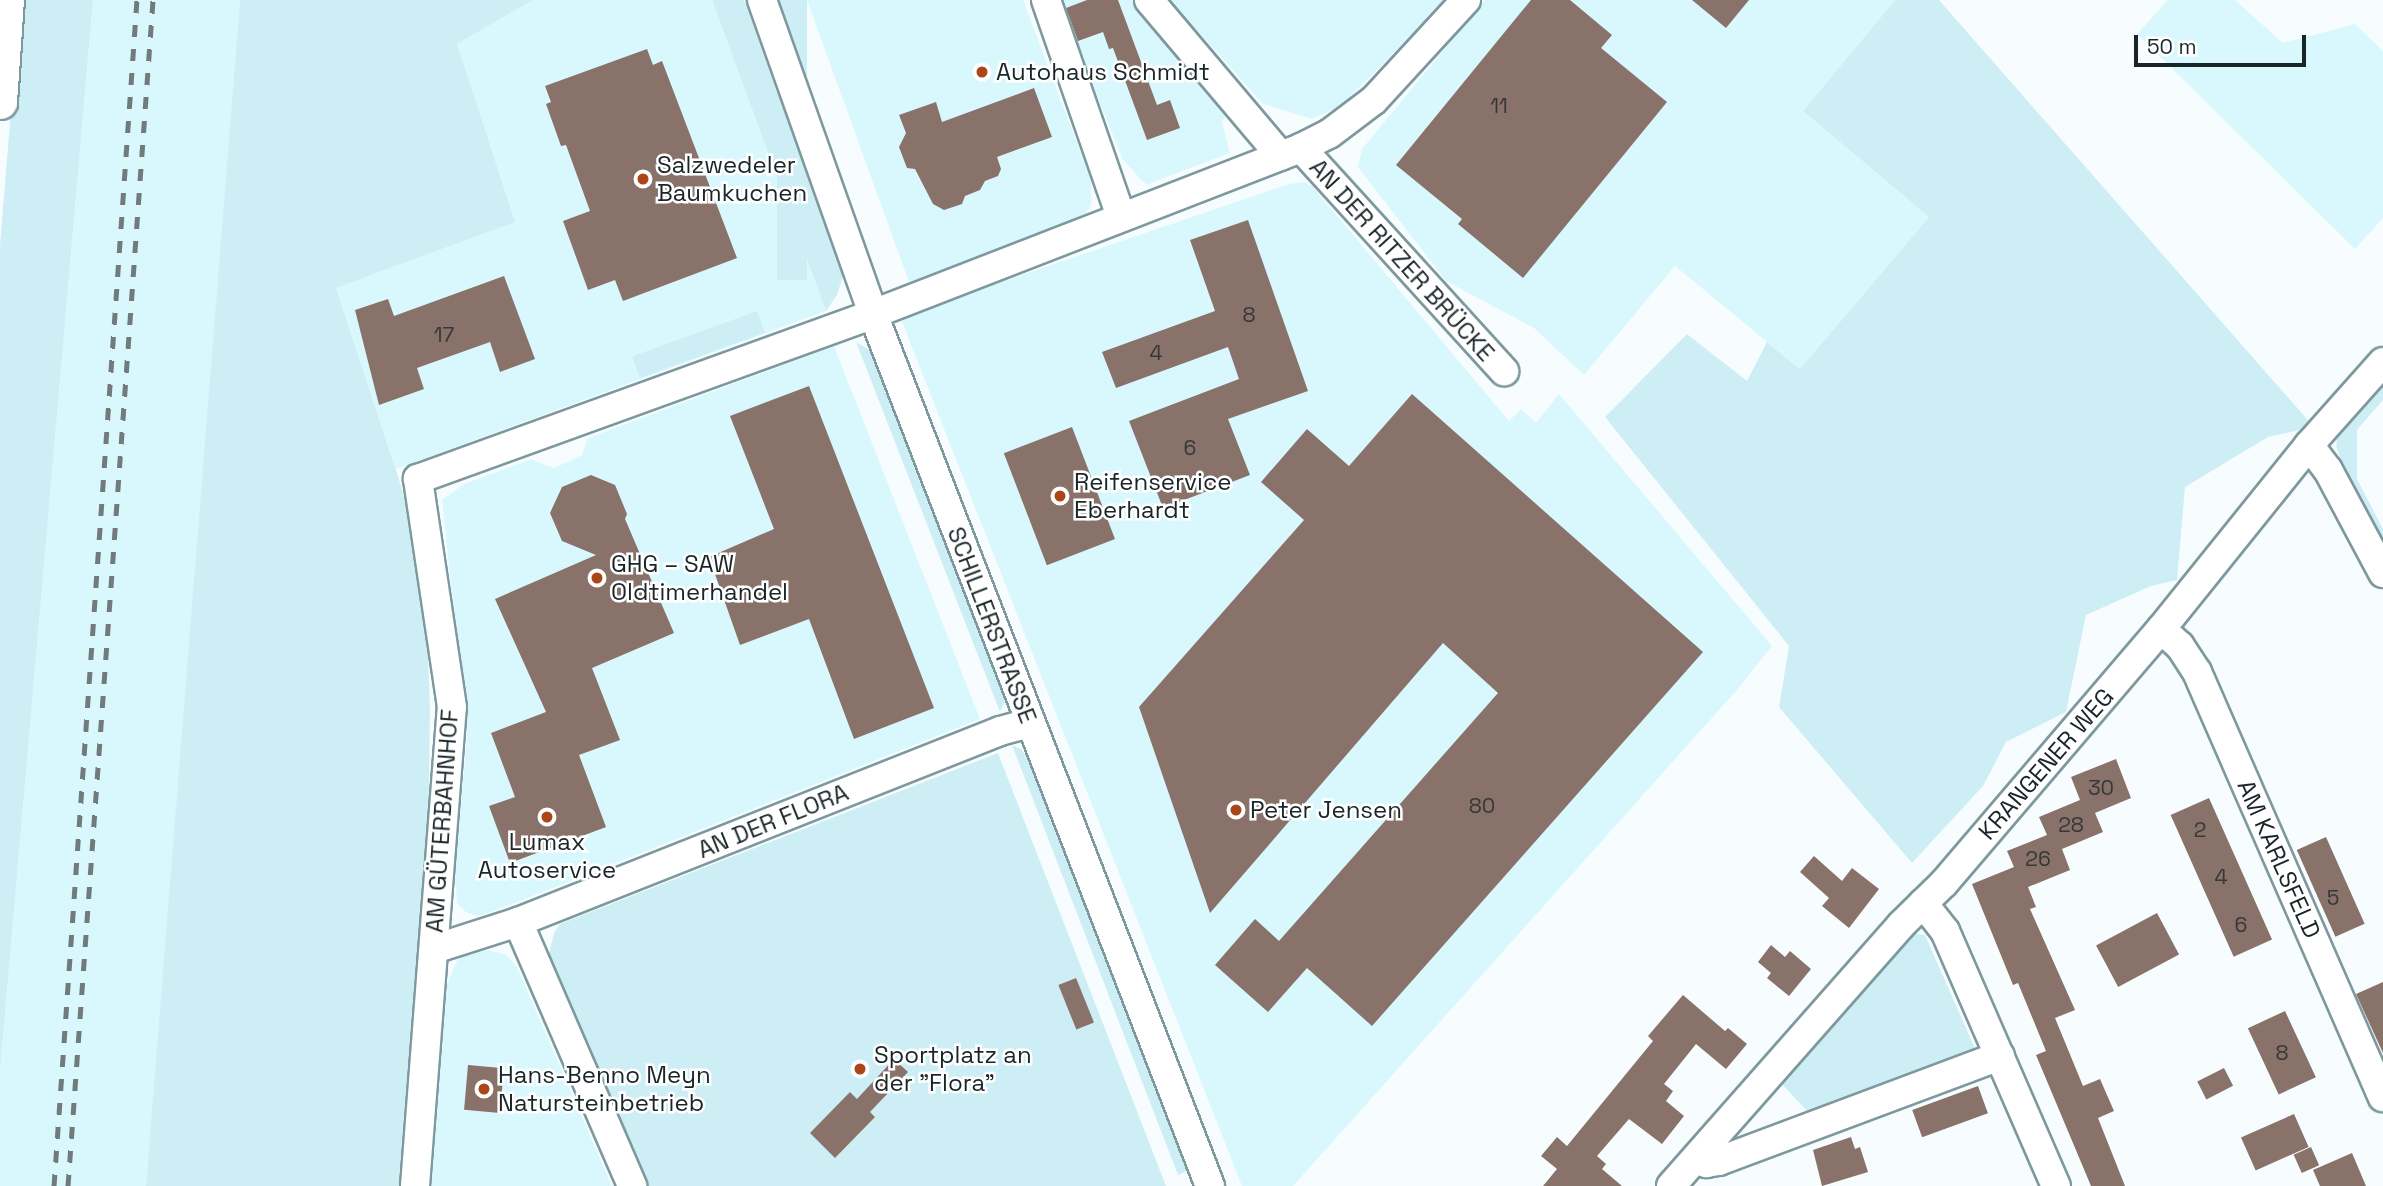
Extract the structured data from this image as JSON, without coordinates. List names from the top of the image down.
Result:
{
  "streets": {
    "street": [
      "AN DER RITZER BRÜCKE",
      "SCHILLERSTRASSE",
      "KRANGENER WEG",
      "AM GÜTERBAHNHOF",
      "AN DER FLORA",
      "AM KARLSFELD"
    ]
  },
  "crossings": [
    ["AN DER RITZER BRÜCKE", "SCHILLERSTRASSE"],
    ["AN DER RITZER BRÜCKE", "AM GÜTERBAHNHOF"],
    ["SCHILLERSTRASSE", "AM GÜTERBAHNHOF"],
    ["SCHILLERSTRASSE", "AN DER FLORA"],
    ["KRANGENER WEG", "AM KARLSFELD"],
    ["AM GÜTERBAHNHOF", "AN DER FLORA"]
  ],
  "places": [
    "Autohaus Schmidt",
    "Salzwedeler Baumkuchen",
    "Reifenservice Eberhardt",
    "GHG – SAW Oldtimerhandel",
    "Peter Jensen",
    "Lumax Autoservice",
    "Sportplatz an der \"Flora\"",
    "Hans-Benno Meyn Natursteinbetrieb"
  ],
  "house_numbers": [
    "11",
    "8",
    "17",
    "4",
    "6",
    "30",
    "80",
    "28",
    "2",
    "26",
    "4",
    "5",
    "6",
    "8"
  ],
  "scale_bar": "50 m"
}
